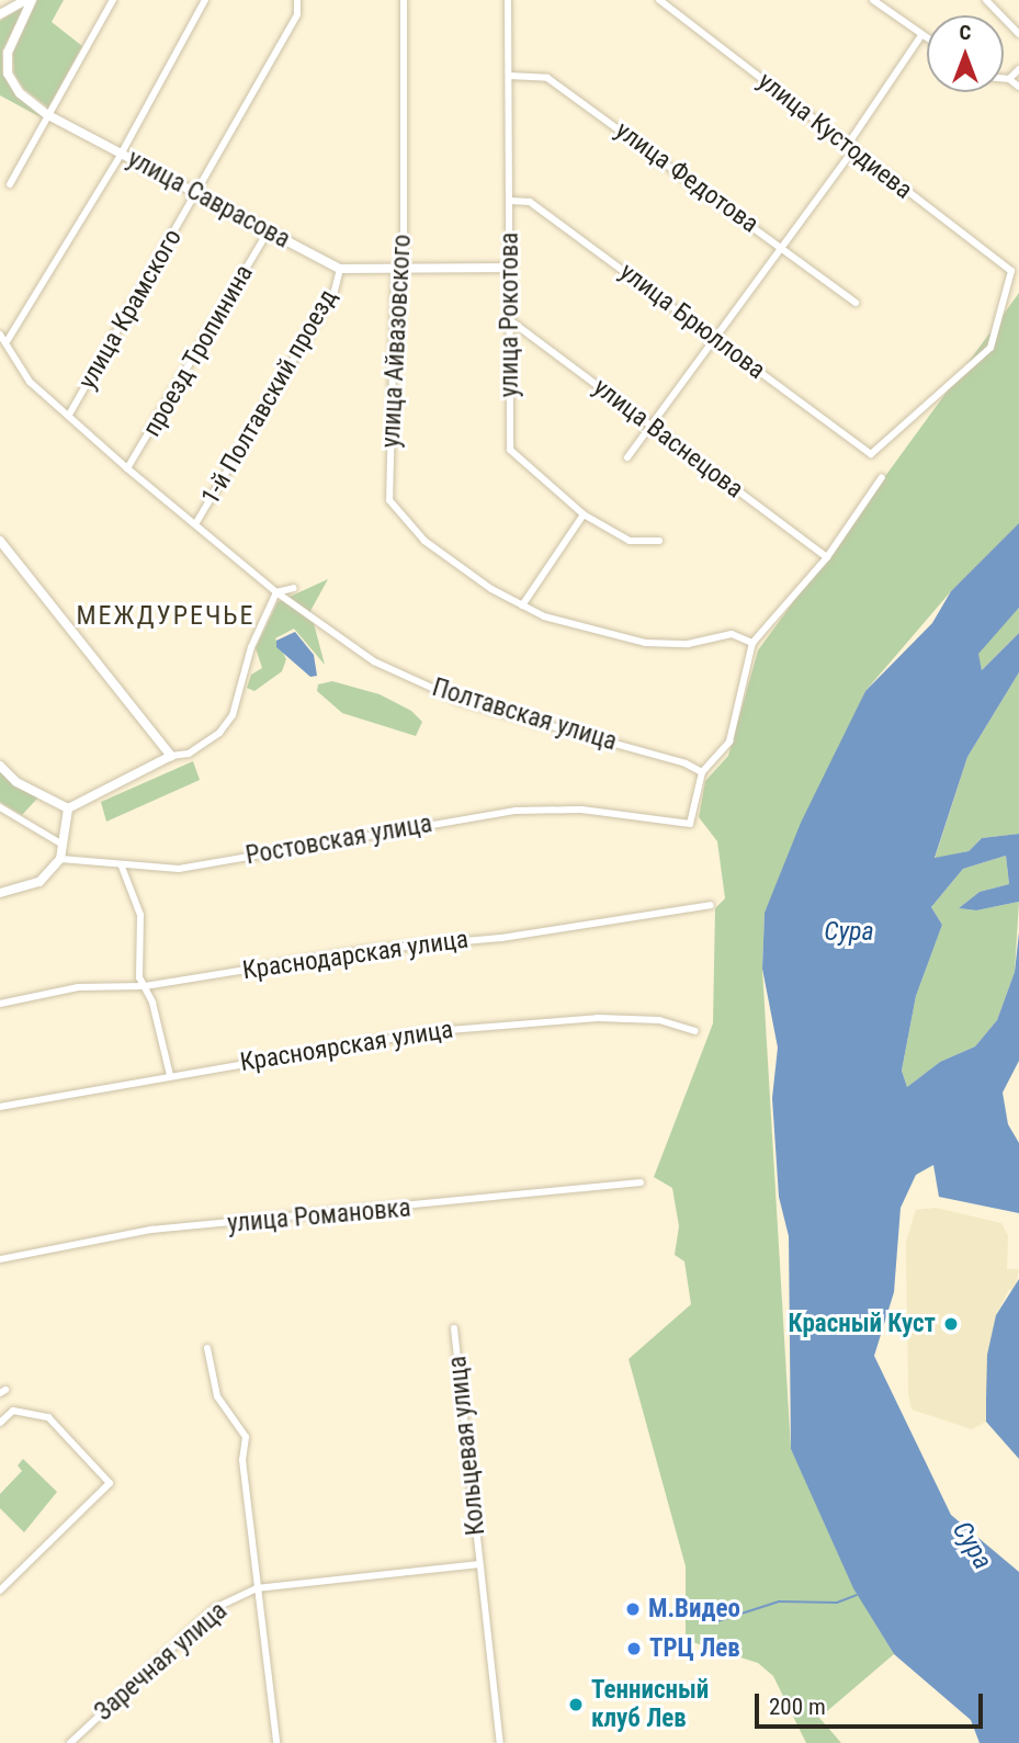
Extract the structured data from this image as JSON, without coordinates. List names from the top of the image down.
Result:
{
  "streets": {
    "street": [
      "улица Кустодиева",
      "улица Федотова",
      "улица Саврасова",
      "улица Крамского",
      "улица Рокотова",
      "улица Брюллова",
      "улица Айвазовского",
      "проезд Тропинина",
      "1-й Полтавский проезд",
      "улица Васнецова",
      "Полтавская улица",
      "Ростовская улица",
      "Краснодарская улица",
      "Красноярская улица",
      "улица Романовка",
      "Кольцевая улица",
      "Заречная улица"
    ]
  },
  "crossings": [
    ["улица Кустодиева", "улица Брюллова"],
    ["улица Федотова", "улица Рокотова"],
    ["улица Саврасова", "улица Крамского"],
    ["улица Саврасова", "улица Рокотова"],
    ["улица Саврасова", "улица Айвазовского"],
    ["улица Саврасова", "проезд Тропинина"],
    ["улица Саврасова", "1-й Полтавский проезд"],
    ["улица Крамского", "Полтавская улица"],
    ["улица Рокотова", "улица Брюллова"],
    ["улица Рокотова", "улица Васнецова"],
    ["проезд Тропинина", "Полтавская улица"],
    ["1-й Полтавский проезд", "Полтавская улица"],
    ["Полтавская улица", "Ростовская улица"],
    ["Кольцевая улица", "Заречная улица"]
  ],
  "districts": ["МЕЖДУРЕЧЬЕ"],
  "water": ["Сура"],
  "places": [
    "Красный Куст",
    "М.Видео",
    "ТРЦ Лев",
    "Теннисный клуб Лев"
  ],
  "scale_bar": "200 m",
  "north": "top"
}
